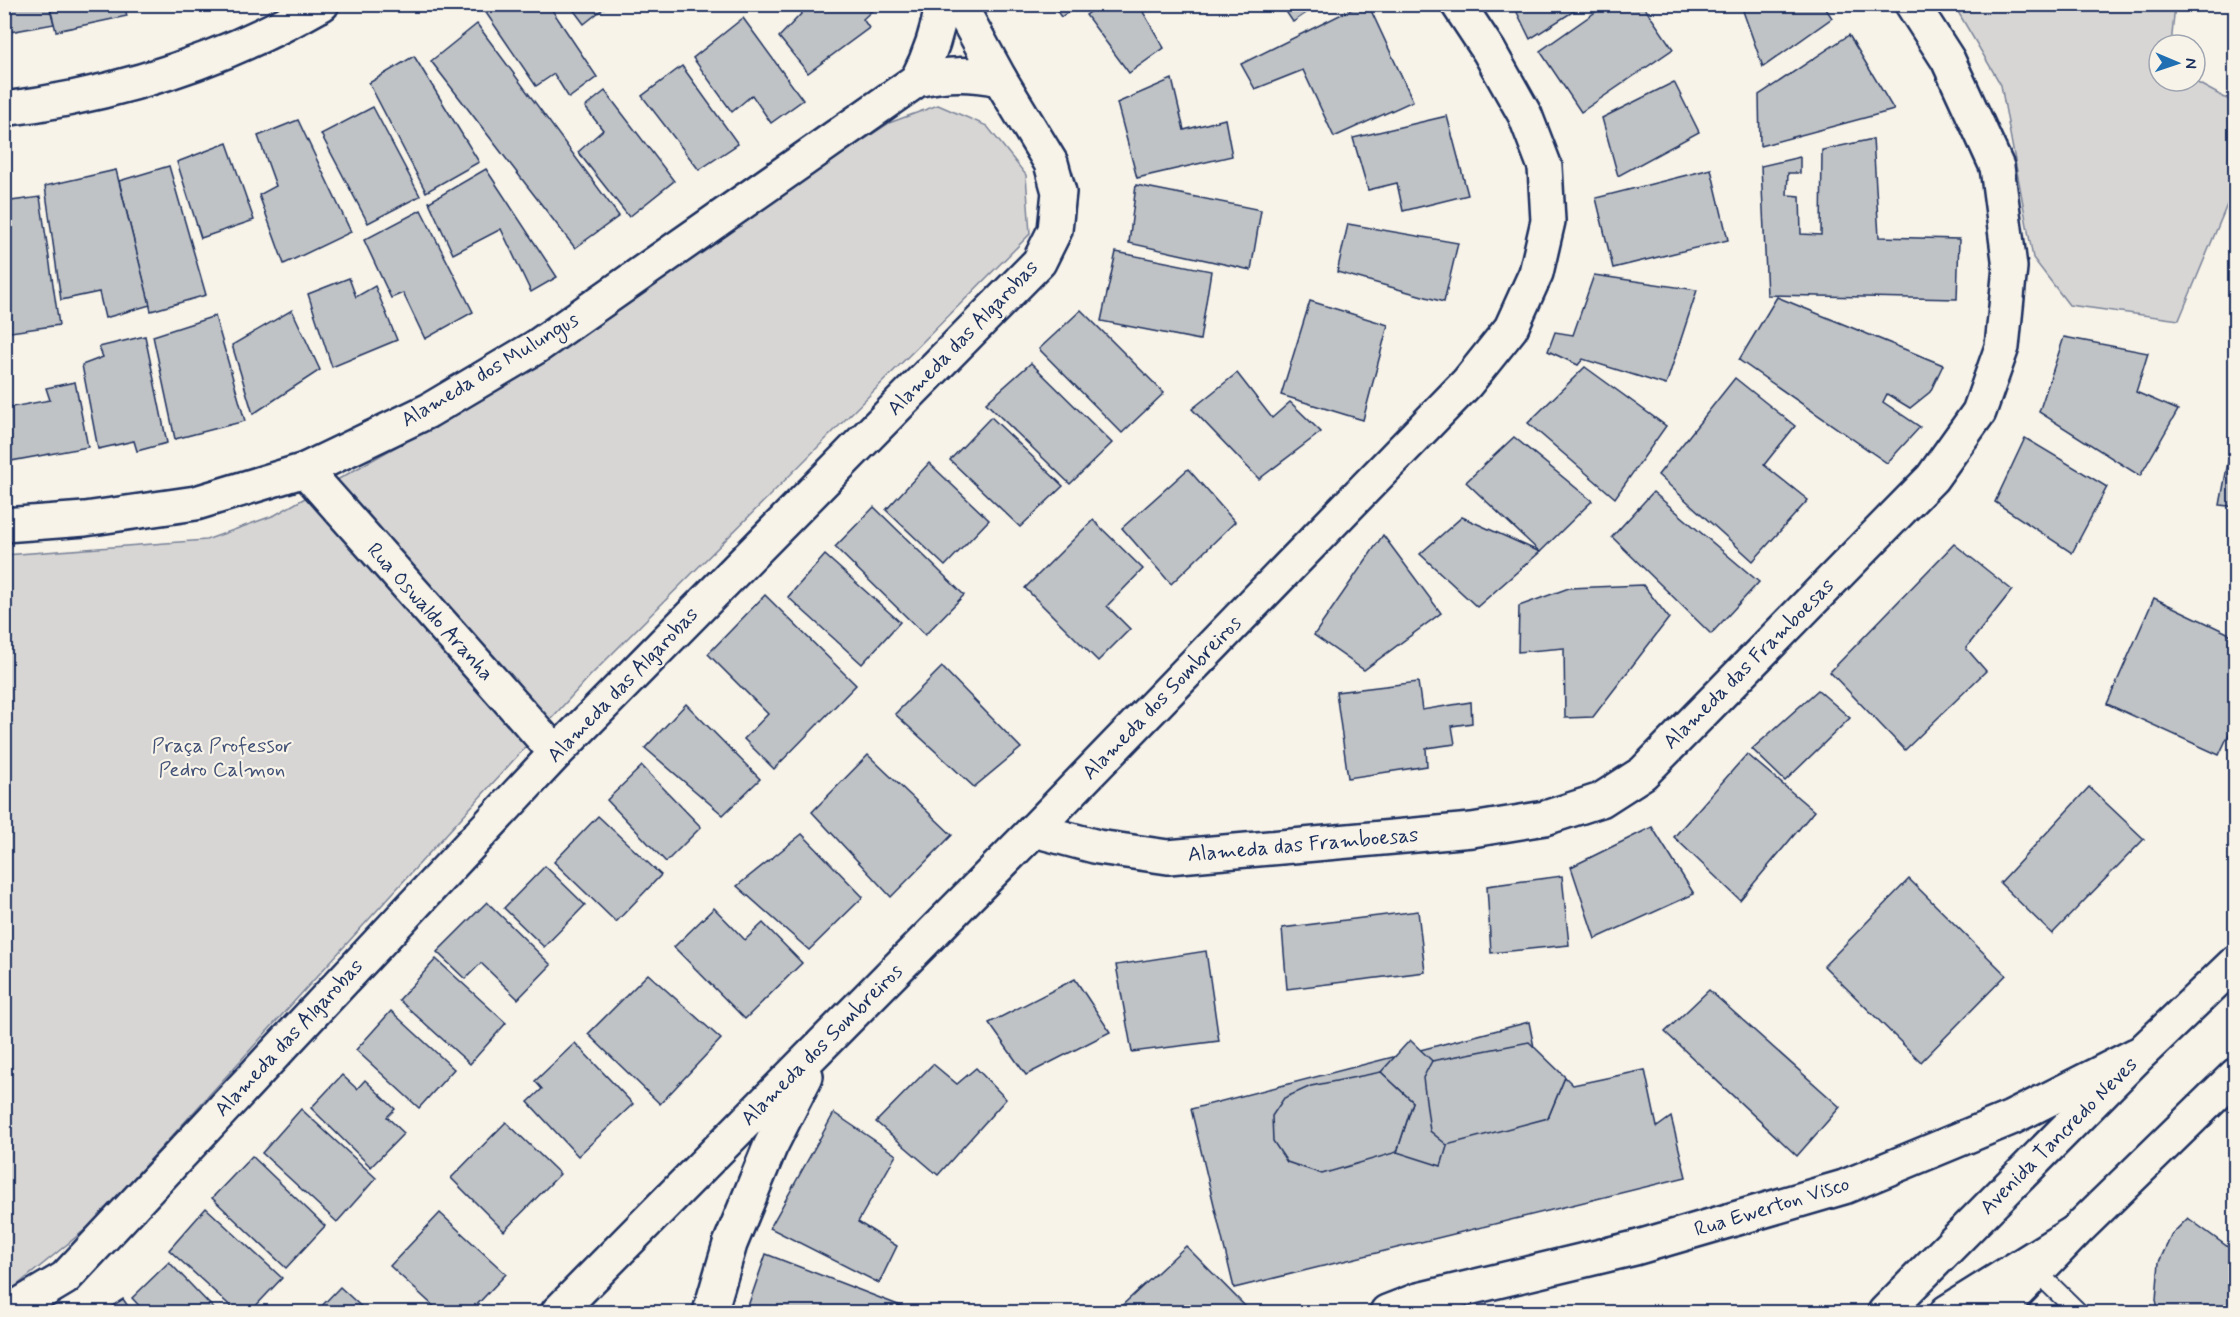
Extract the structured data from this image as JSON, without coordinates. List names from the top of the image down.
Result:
{
  "streets": {
    "street": [
      "Alameda das Algarobas",
      "Alameda dos Mulungus",
      "Rua Oswaldo Aranha",
      "Alameda das Framboesas",
      "Alameda dos Sombreiros",
      "Avenida Tancredo Neves",
      "Rua Ewerton Visco"
    ]
  },
  "crossings": [
    ["Alameda das Algarobas", "Alameda dos Mulungus"],
    ["Alameda das Algarobas", "Rua Oswaldo Aranha"],
    ["Alameda dos Mulungus", "Rua Oswaldo Aranha"],
    ["Alameda das Framboesas", "Alameda dos Sombreiros"],
    ["Avenida Tancredo Neves", "Rua Ewerton Visco"]
  ],
  "parks": ["Praça Professor Pedro Calmon"],
  "north": "right"
}
